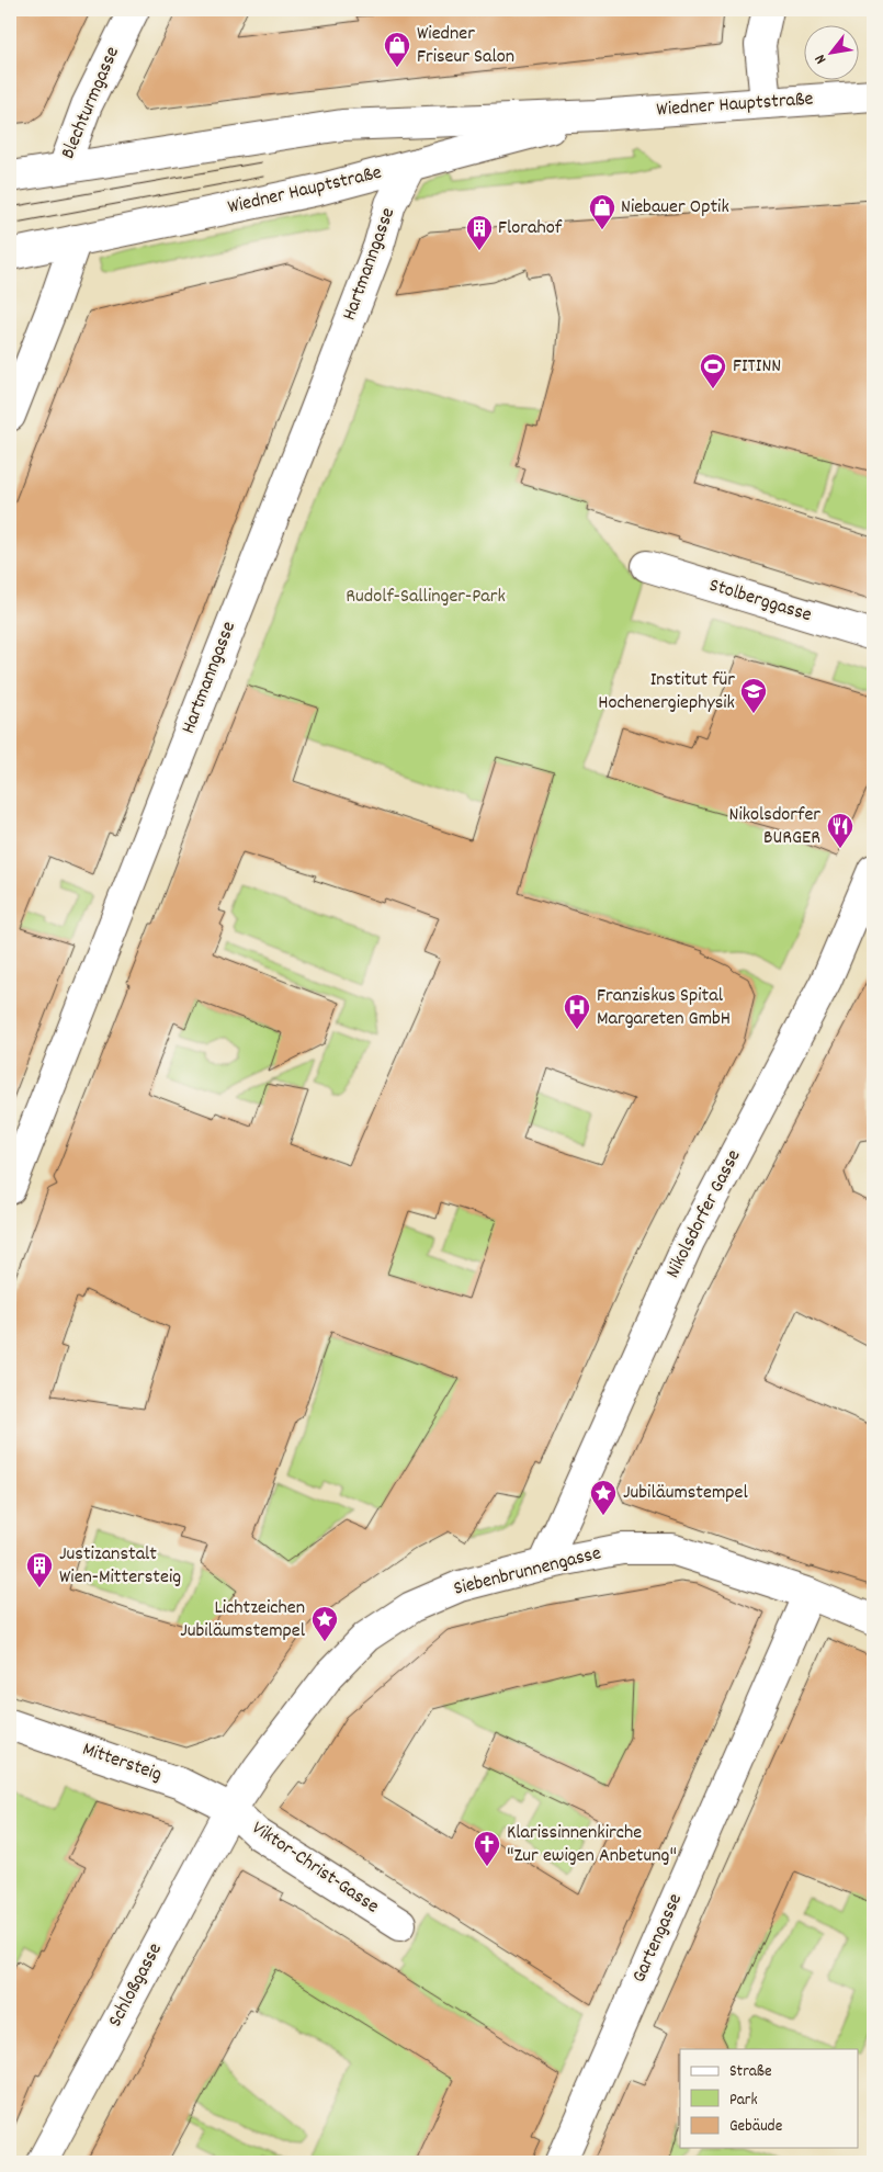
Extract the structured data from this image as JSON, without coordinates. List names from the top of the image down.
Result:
{
  "streets": {
    "street": [
      "Blechturmgasse",
      "Wiedner Hauptstraße",
      "Hartmanngasse",
      "Stolberggasse",
      "Nikolsdorfer Gasse",
      "Siebenbrunnengasse",
      "Mittersteig",
      "Viktor-Christ-Gasse",
      "Gartengasse",
      "Schloßgasse"
    ]
  },
  "crossings": [
    ["Blechturmgasse", "Wiedner Hauptstraße"],
    ["Wiedner Hauptstraße", "Hartmanngasse"],
    ["Nikolsdorfer Gasse", "Siebenbrunnengasse"],
    ["Siebenbrunnengasse", "Mittersteig"],
    ["Siebenbrunnengasse", "Viktor-Christ-Gasse"],
    ["Siebenbrunnengasse", "Gartengasse"],
    ["Siebenbrunnengasse", "Schloßgasse"],
    ["Mittersteig", "Viktor-Christ-Gasse"],
    ["Mittersteig", "Schloßgasse"],
    ["Viktor-Christ-Gasse", "Schloßgasse"]
  ],
  "parks": ["Rudolf-Sallinger-Park"],
  "places": {
    "shop": ["Wiedner Friseur Salon", "Niebauer Optik"],
    "building": ["Florahof", "Justizanstalt Wien-Mittersteig"],
    "sports": ["FITINN"],
    "school or university": ["Institut für Hochenergiephysik"],
    "restaurant": ["Nikolsdorfer BURGER"],
    "hospital": ["Franziskus Spital Margareten GmbH"],
    "place": ["Jubiläumstempel", "Lichtzeichen Jubiläumstempel"],
    "church": ["Klarissinnenkirche \"Zur ewigen Anbetung\""]
  },
  "legend": ["Straße", "Park", "Gebäude"],
  "north": "bottom left"
}
